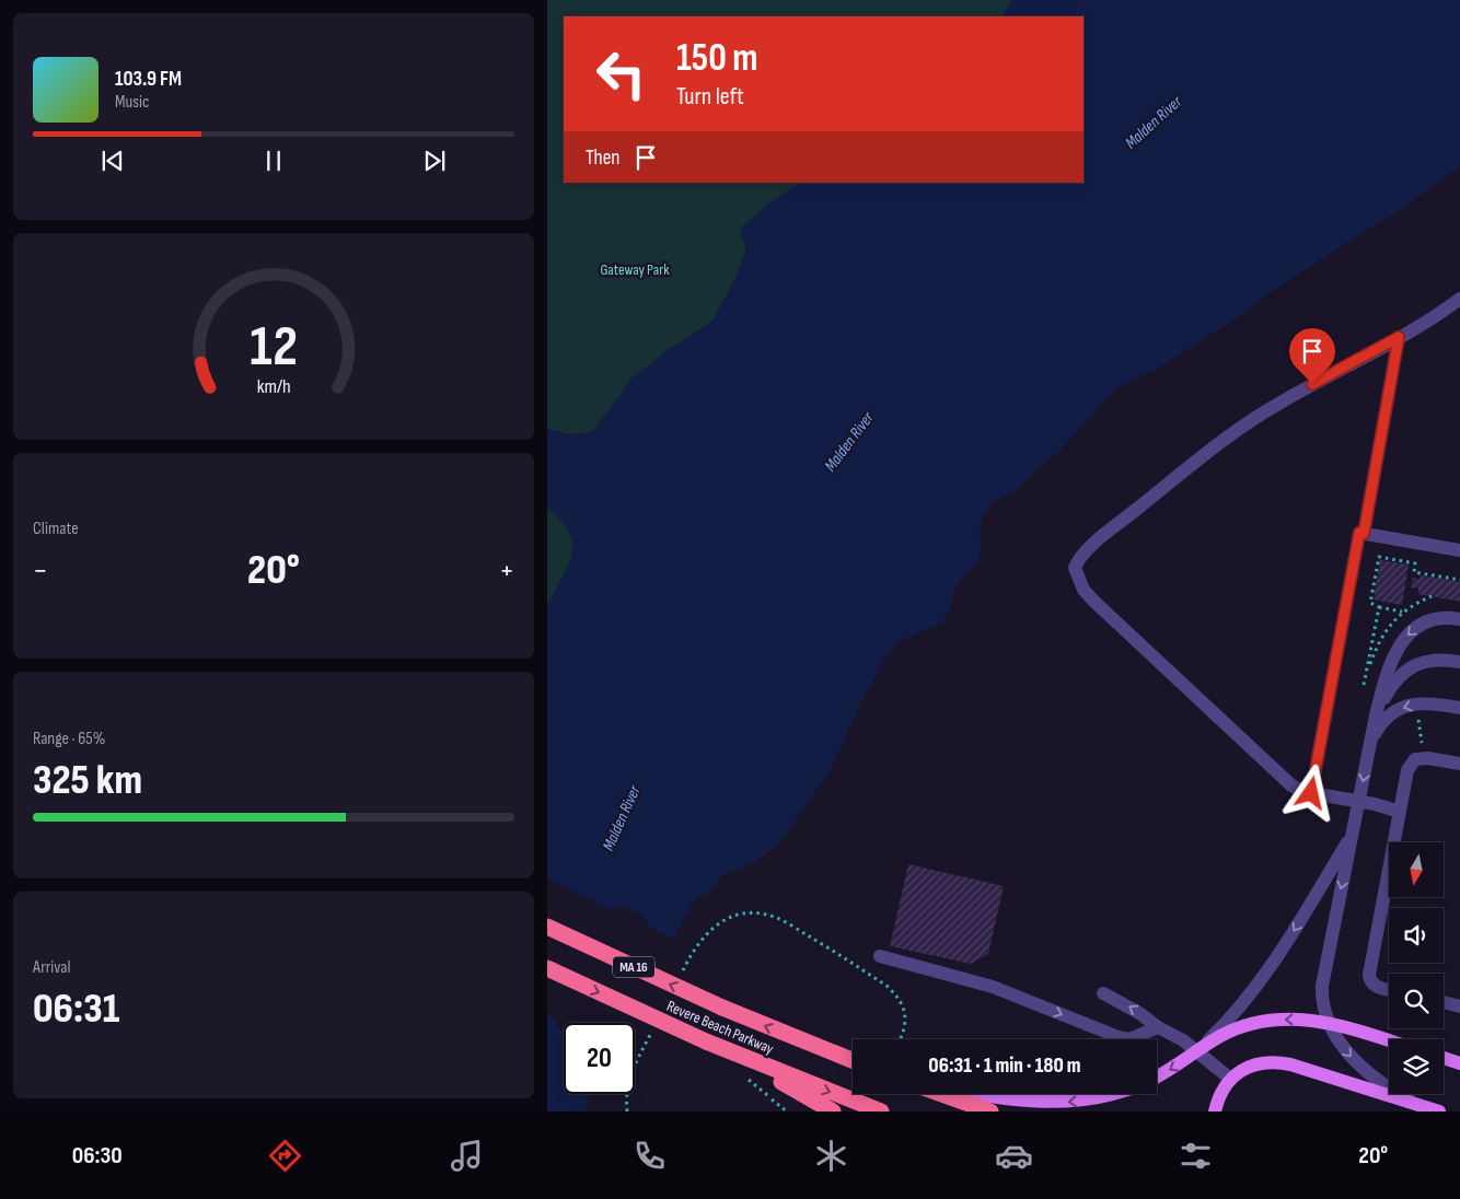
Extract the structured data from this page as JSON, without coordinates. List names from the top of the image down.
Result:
{
  "streets": {
    "highway": ["MA 16", "Revere Beach Parkway"]
  },
  "water": ["Malden River"],
  "parks": ["Gateway Park"],
  "north": "bottom",
  "page": {
    "turn": ["150 m", "Turn left"],
    "song": ["103.9 FM", "Music"],
    "then": "Then",
    "tile": [
      "Climate",
      ["Range · 65%", "325 km"],
      ["Arrival", "06:31"]
    ],
    "heat": ["−", "20°", "+"],
    "limit": "20",
    "trip": "06:31 · 1 min · 180 m",
    "tabs": ["06:30", "20°"],
    "gauge": ["12", "km/h"]
  }
}
